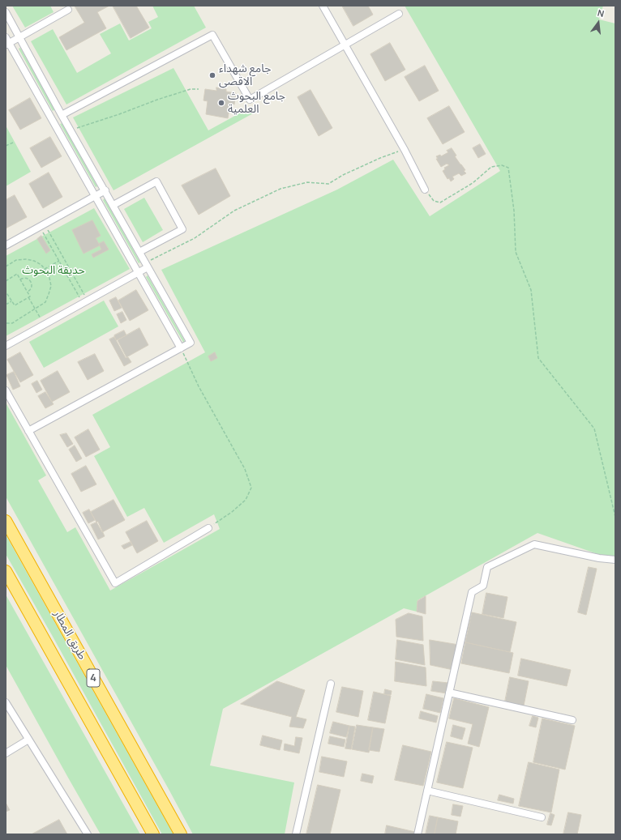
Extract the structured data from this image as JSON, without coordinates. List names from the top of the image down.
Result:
{
  "streets": {
    "highway": ["طريق المطار", "4"]
  },
  "parks": ["حديقة البحوث"],
  "places": ["جامع شهداء الاقصى", "جامع البحوث العلمية"],
  "north": "top"
}
